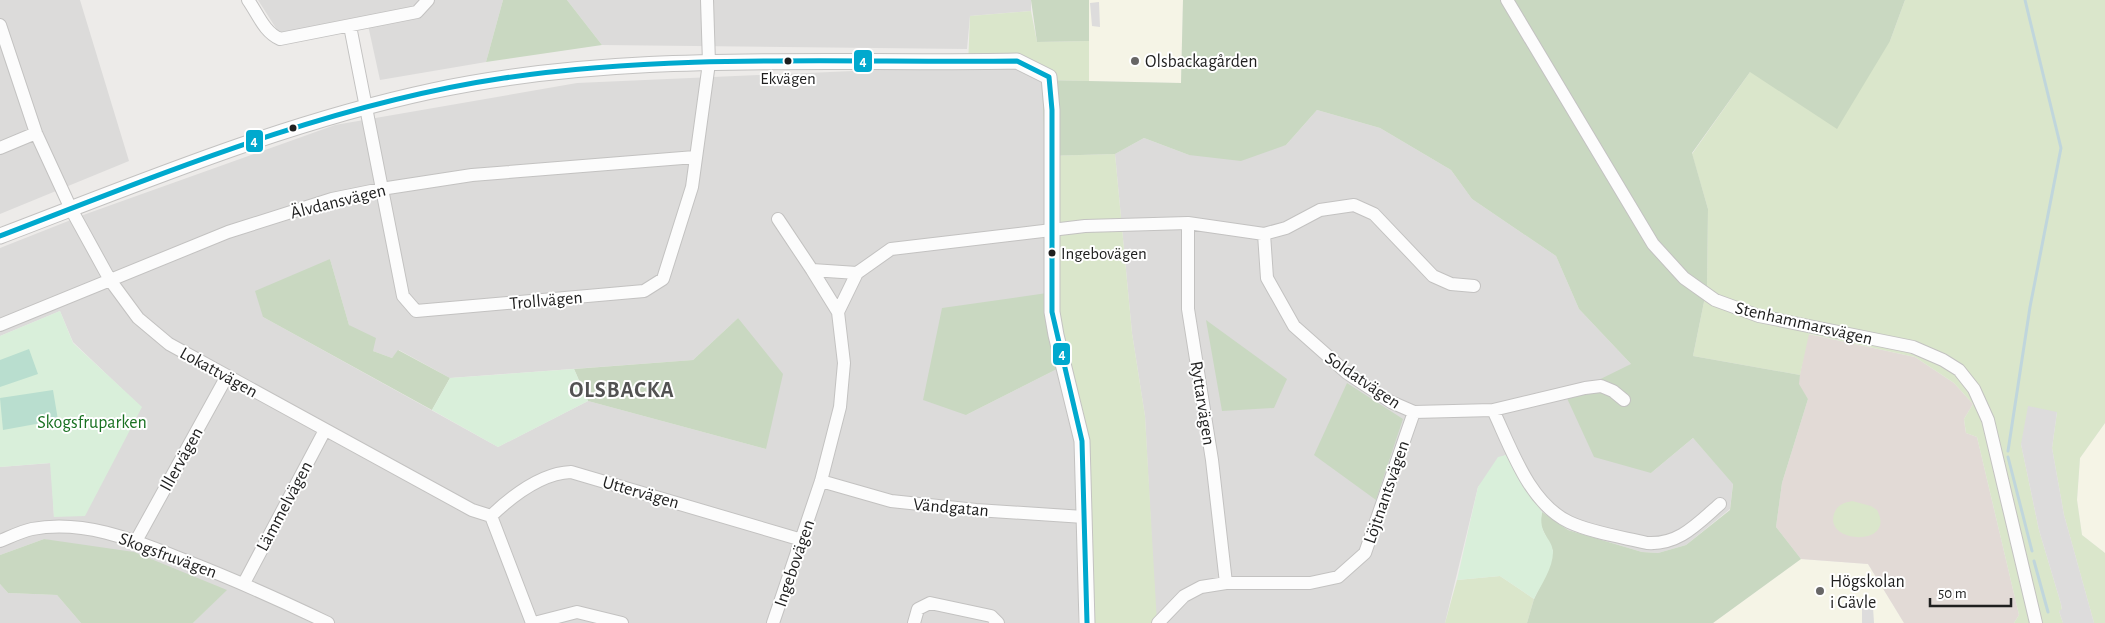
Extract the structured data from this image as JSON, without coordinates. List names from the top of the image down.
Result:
{
  "streets": {
    "street": [
      "Älvdansvägen",
      "Trollvägen",
      "Stenhammarsvägen",
      "Lokattvägen",
      "Soldatvägen",
      "Ryttarvägen",
      "Illervägen",
      "Uttervägen",
      "Löjtnantsvägen",
      "Lämmelvägen",
      "Vändgatan",
      "Skogsfruvägen",
      "Ingebovägen"
    ]
  },
  "crossings": [
    ["Älvdansvägen", "Trollvägen"],
    ["Älvdansvägen", "Lokattvägen"],
    ["Lokattvägen", "Illervägen"],
    ["Lokattvägen", "Uttervägen"],
    ["Lokattvägen", "Lämmelvägen"],
    ["Soldatvägen", "Löjtnantsvägen"],
    ["Ryttarvägen", "Löjtnantsvägen"],
    ["Illervägen", "Skogsfruvägen"],
    ["Uttervägen", "Ingebovägen"],
    ["Lämmelvägen", "Skogsfruvägen"],
    ["Vändgatan", "Ingebovägen"]
  ],
  "districts": ["OLSBACKA"],
  "parks": ["Skogsfruparken"],
  "places": [
    "Ekvägen",
    "Olsbackagården",
    "Ingebovägen",
    "Högskolan i Gävle"
  ],
  "lines": ["transit line 4"],
  "scale_bar": "50 m"
}
